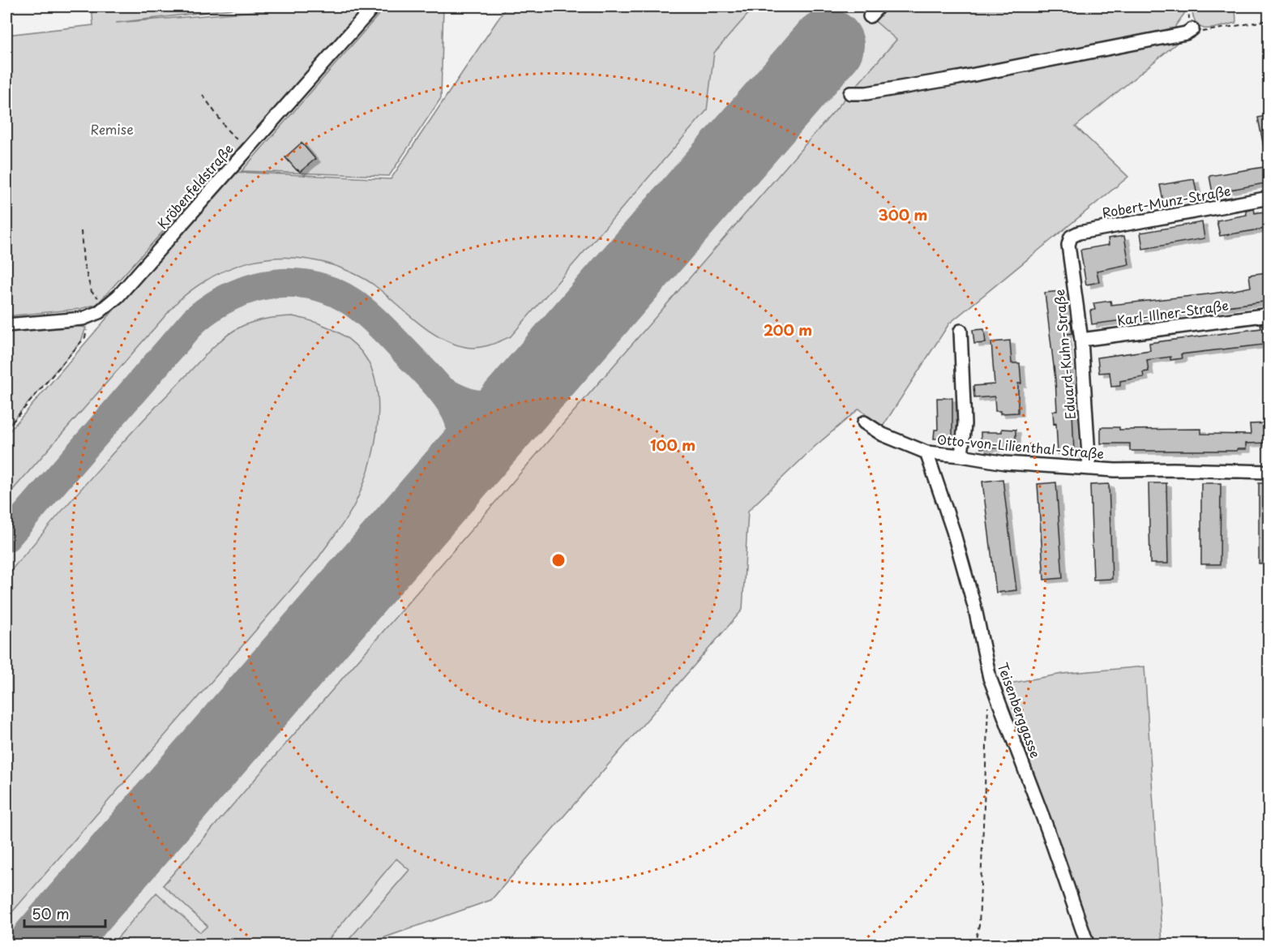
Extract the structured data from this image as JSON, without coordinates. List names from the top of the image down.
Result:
{
  "streets": {
    "street": [
      "Kröbenfeldstraße",
      "Robert-Munz-Straße",
      "Karl-Illner-Straße",
      "Eduard-Kuhn-Straße",
      "Otto-von-Lilienthal-Straße",
      "Teisenberggasse"
    ]
  },
  "crossings": [
    ["Robert-Munz-Straße", "Eduard-Kuhn-Straße"],
    ["Karl-Illner-Straße", "Eduard-Kuhn-Straße"],
    ["Eduard-Kuhn-Straße", "Otto-von-Lilienthal-Straße"],
    ["Otto-von-Lilienthal-Straße", "Teisenberggasse"]
  ],
  "parks": ["Remise"],
  "scale_bar": "50 m",
  "rings": ["300 m", "200 m", "100 m"]
}
